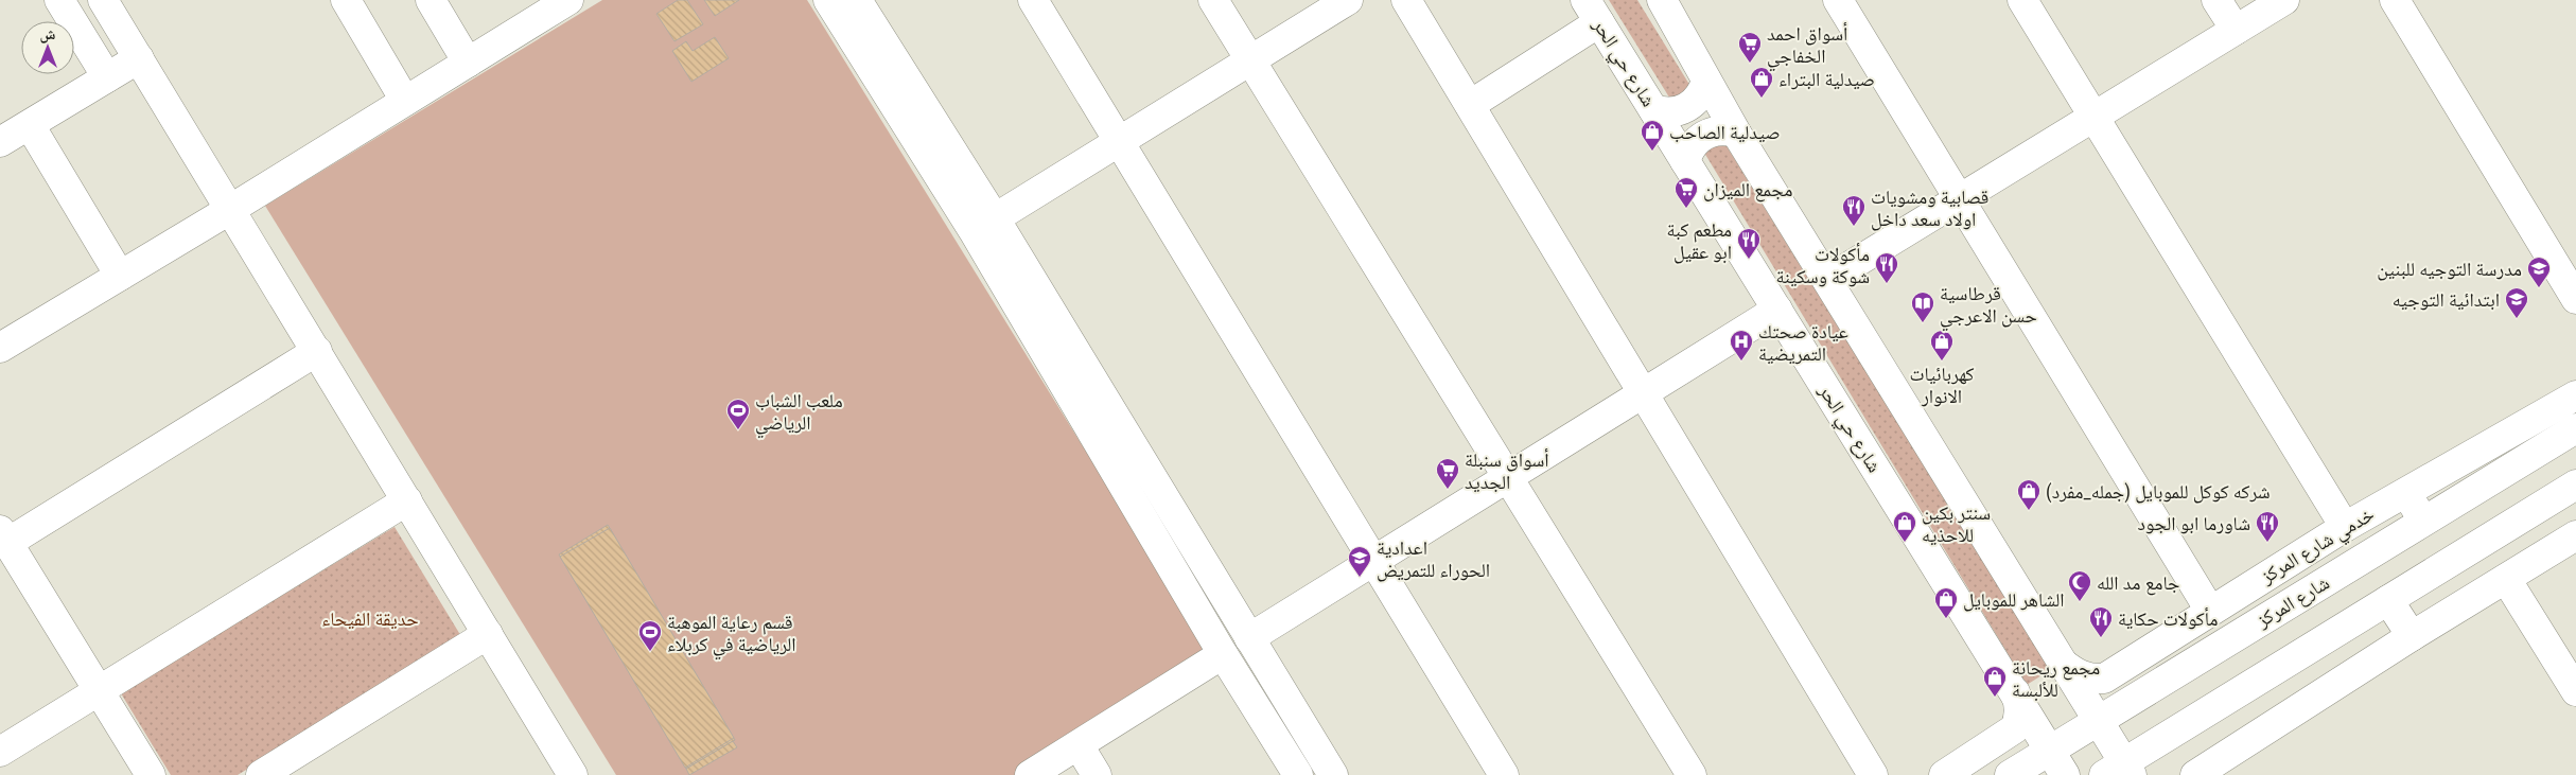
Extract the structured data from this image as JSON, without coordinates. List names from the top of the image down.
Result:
{
  "streets": {
    "street": ["شارع حي الحر", "خدمي شارع المركز", "شارع المركز"]
  },
  "crossings": [
    ["شارع حي الحر", "شارع المركز"]
  ],
  "parks": ["حديقة الفيحاء"],
  "places": {
    "supermarket": ["أسواق احمد الخفاجي", "مجمع الميزان", "أسواق سنبلة الجديد"],
    "shop": [
      "صيدلية البتراء",
      "صيدلية الصاحب",
      "كهربائيات الانوار",
      "شركه كوكل للموبايل (جمله_مفرد)",
      "سنتر بكين للاحذيه",
      "الشاهر للموبايل",
      "مجمع ريحانة للألبسة"
    ],
    "restaurant": [
      "قصابية ومشويات اولاد سعد داخل",
      "مطعم كبة ابو عقيل",
      "مأكولات شوكة وسكينة",
      "شاورما ابو الجود",
      "مأكولات حكاية"
    ],
    "school or university": ["مدرسة التوجيه للبنين", "ابتدائية التوجيه", "اعدادية الحوراء للتمريض"],
    "library": ["قرطاسية حسن الاعرجي"],
    "hospital": ["عيادة صحتك التمريضية"],
    "sports": ["ملعب الشباب الرياضي", "قسم رعاية الموهبة الرياضية في كربلاء"],
    "mosque": ["جامع مد الله"]
  },
  "north": "top"
}
